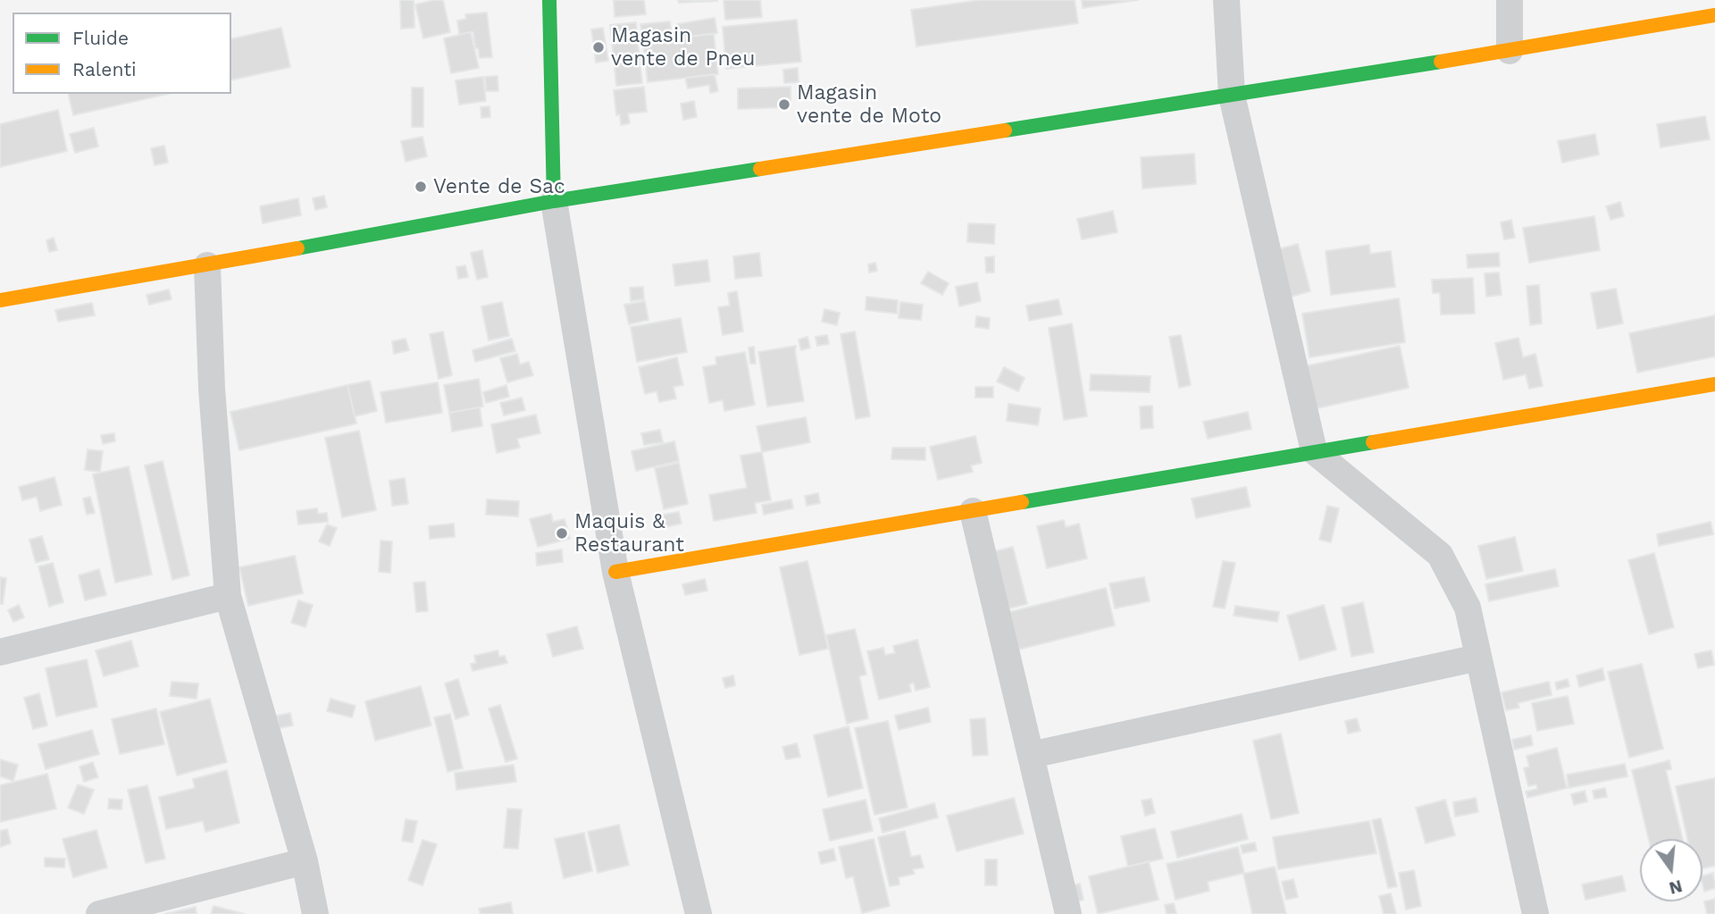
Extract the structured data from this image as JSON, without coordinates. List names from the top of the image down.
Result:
{
  "places": [
    "Magasin vente de Pneu",
    "Magasin vente de Moto",
    "Vente de Sac",
    "Maquis & Restaurant"
  ],
  "legend": ["Fluide", "Ralenti"],
  "north": "bottom"
}
